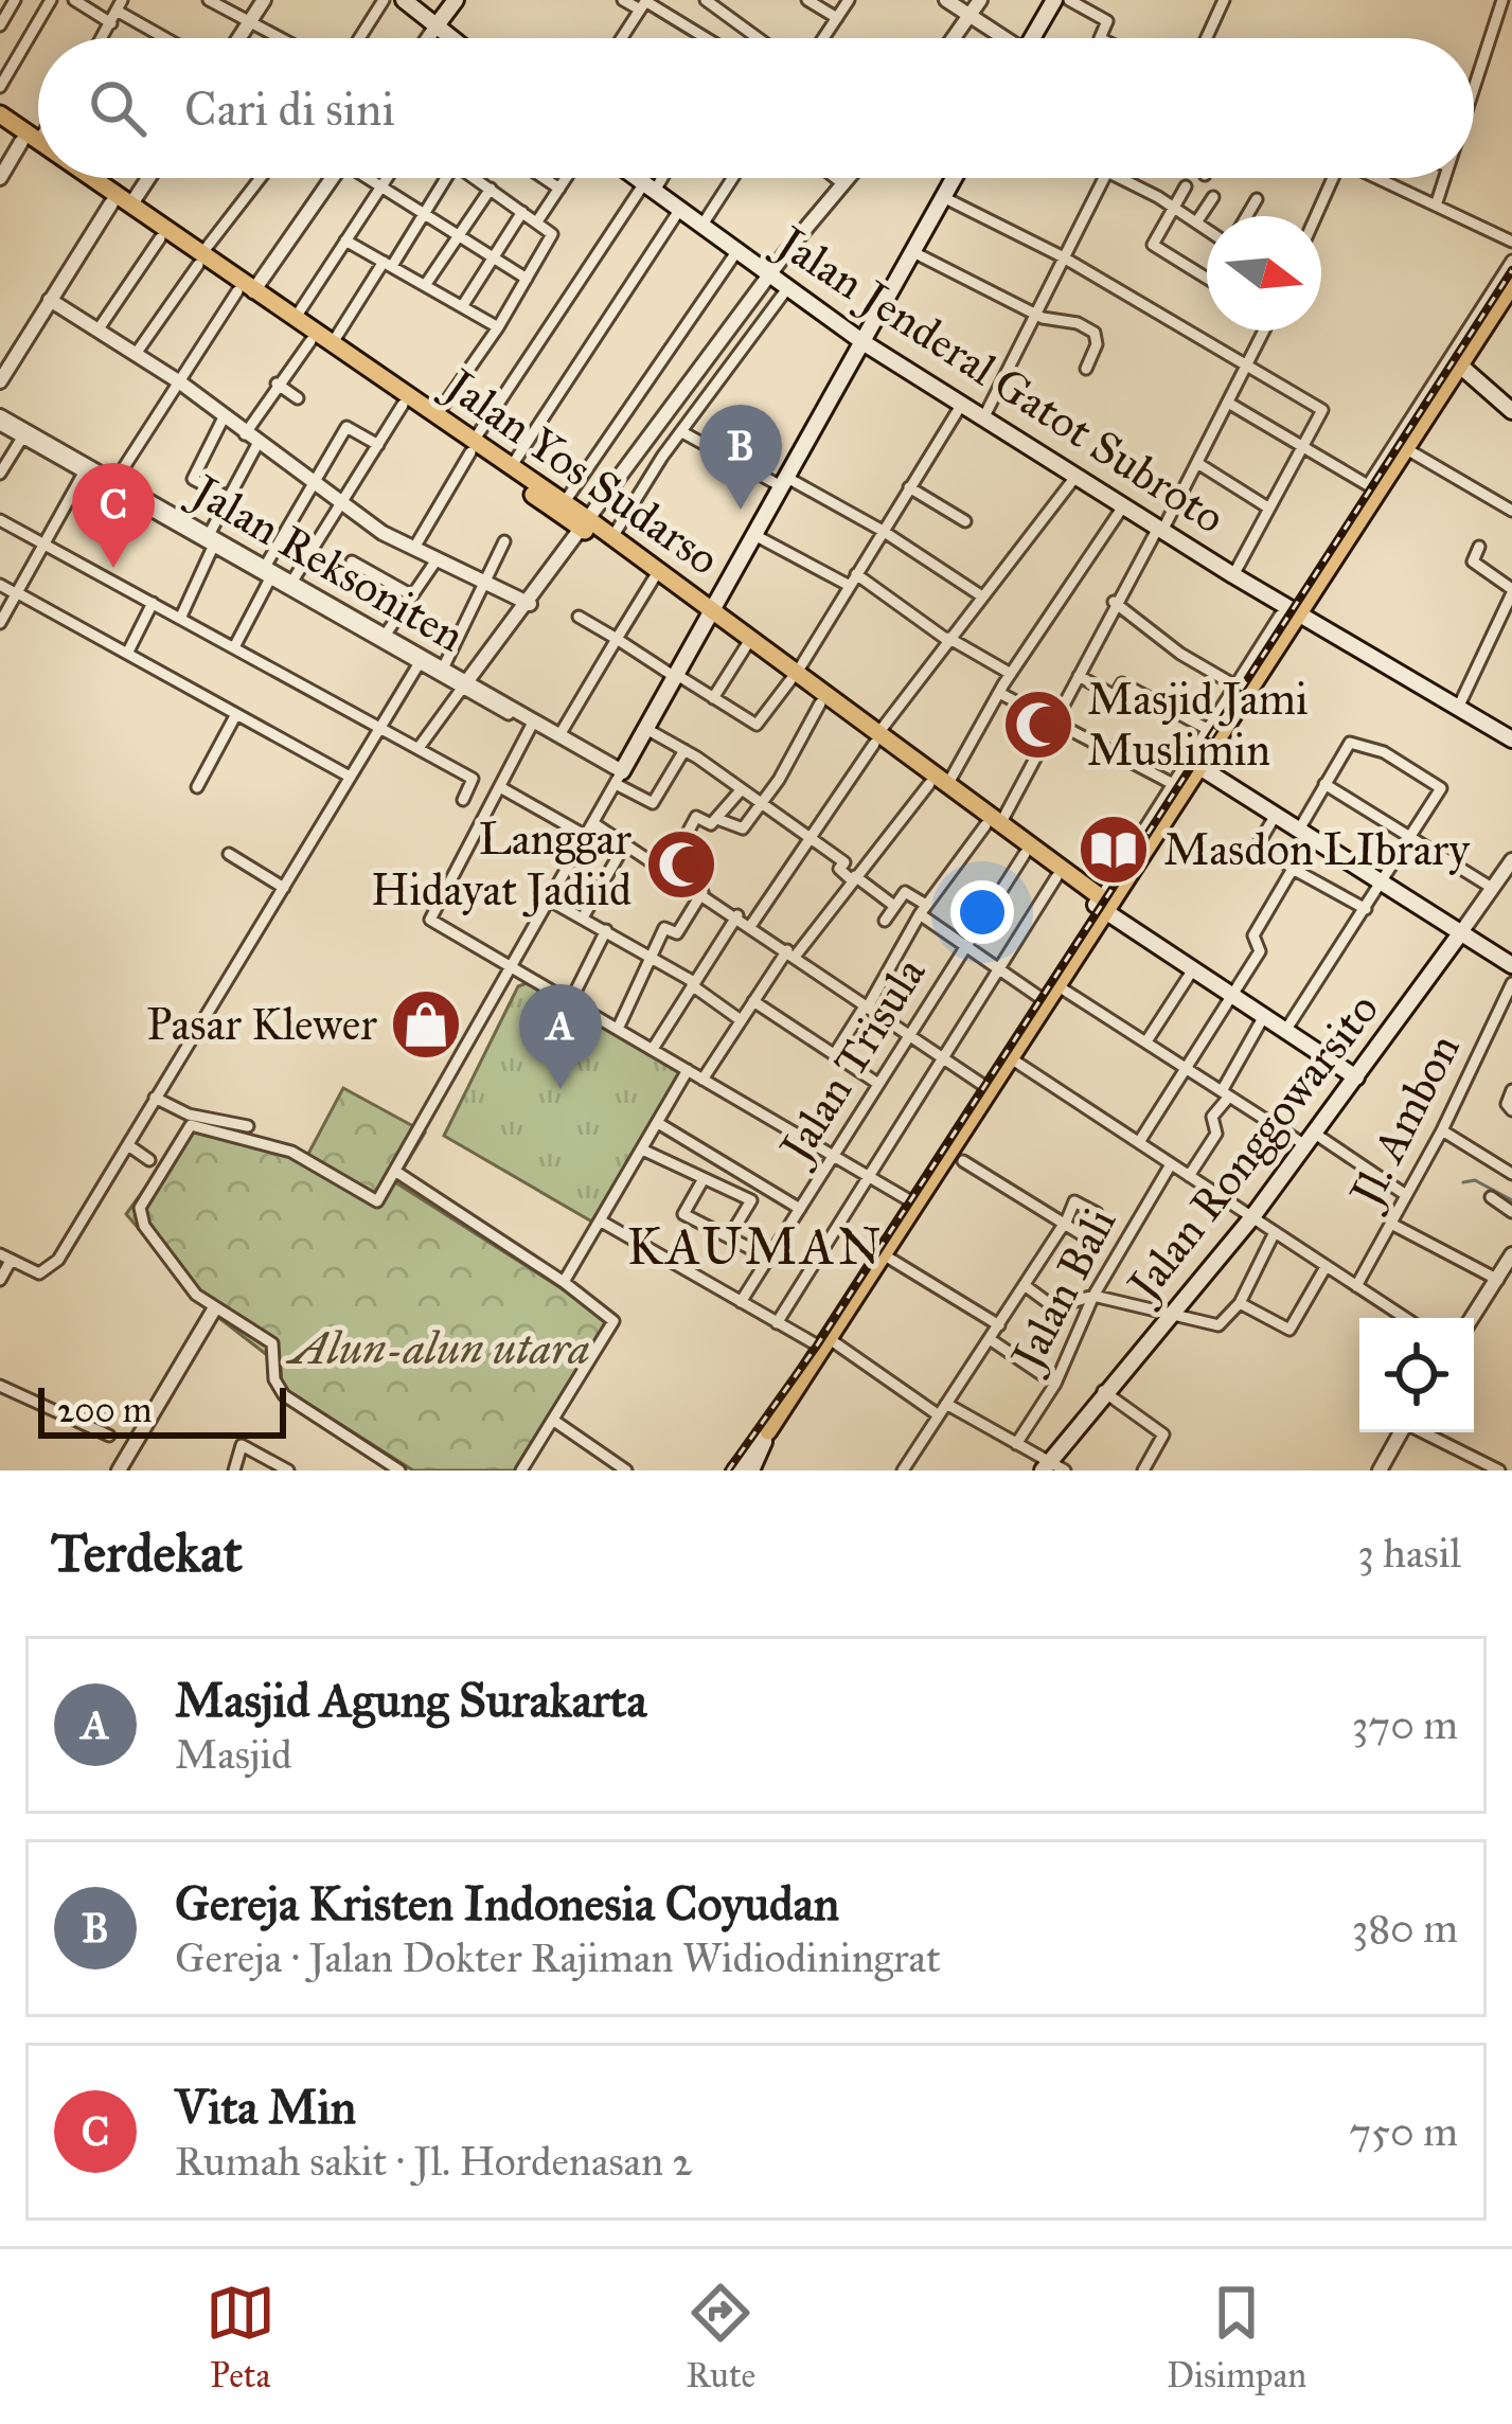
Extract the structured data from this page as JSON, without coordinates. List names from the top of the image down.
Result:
{
  "streets": {
    "main road": ["Jalan Jenderal Gatot Subroto", "Jalan Yos Sudarso", "Jalan Ronggowarsito"],
    "street": [
      "Jalan Reksoniten",
      "Jalan Trisula",
      "Jl. Ambon",
      "Jalan Bali"
    ]
  },
  "crossings": [
    ["Jalan Yos Sudarso", "Jalan Trisula"]
  ],
  "districts": ["KAUMAN"],
  "parks": ["Alun-alun utara"],
  "places": {
    "mosque": ["Masjid Jami Muslimin", "Langgar Hidayat Jadiid"],
    "library": ["Masdon LIbrary"],
    "shop": ["Pasar Klewer"]
  },
  "scale_bar": "200 m",
  "north": "right",
  "page": {
    "search": "Cari di sini",
    "pins": ["B", "C", "A"],
    "scale": "200 m",
    "heading": ["Terdekat", "3 hasil"],
    "list": [
      {
        "mark": "A",
        "name": "Masjid Agung Surakarta",
        "note": "Masjid",
        "value": "370 m"
      },
      {
        "mark": "B",
        "name": "Gereja Kristen Indonesia Coyudan",
        "note": "Gereja · Jalan Dokter Rajiman Widiodiningrat",
        "value": "380 m"
      },
      {
        "mark": "C",
        "name": "Vita Min",
        "note": "Rumah sakit · Jl. Hordenasan 2",
        "value": "750 m"
      }
    ],
    "nav": ["Peta", "Rute", "Disimpan"]
  }
}
